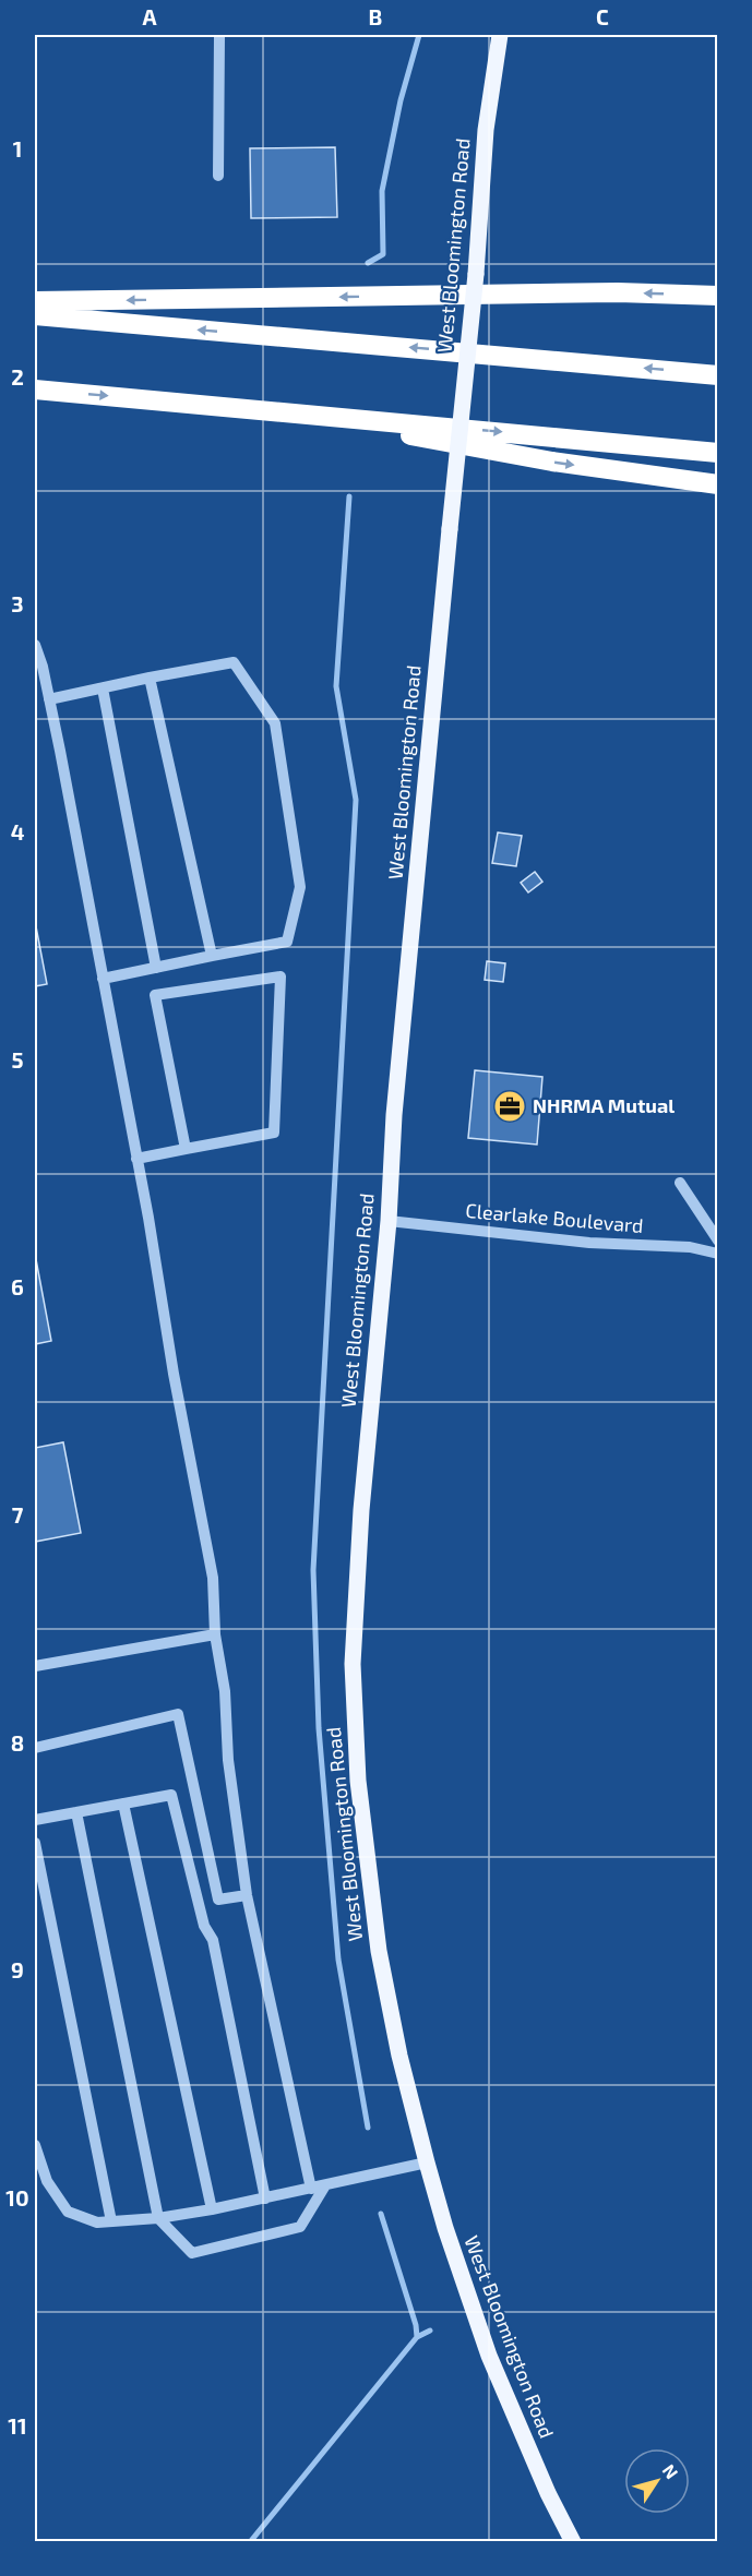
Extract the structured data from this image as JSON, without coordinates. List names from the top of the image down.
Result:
{
  "streets": {
    "main road": ["West Bloomington Road"],
    "street": ["Clearlake Boulevard"]
  },
  "crossings": [
    ["West Bloomington Road", "Clearlake Boulevard"]
  ],
  "places": {
    "office": ["NHRMA Mutual"]
  },
  "north": "top right",
  "grid": {
    "columns": ["A", "B", "C"],
    "rows": [
      "1",
      "2",
      "3",
      "4",
      "5",
      "6",
      "7",
      "8",
      "9",
      "10",
      "11"
    ]
  }
}
